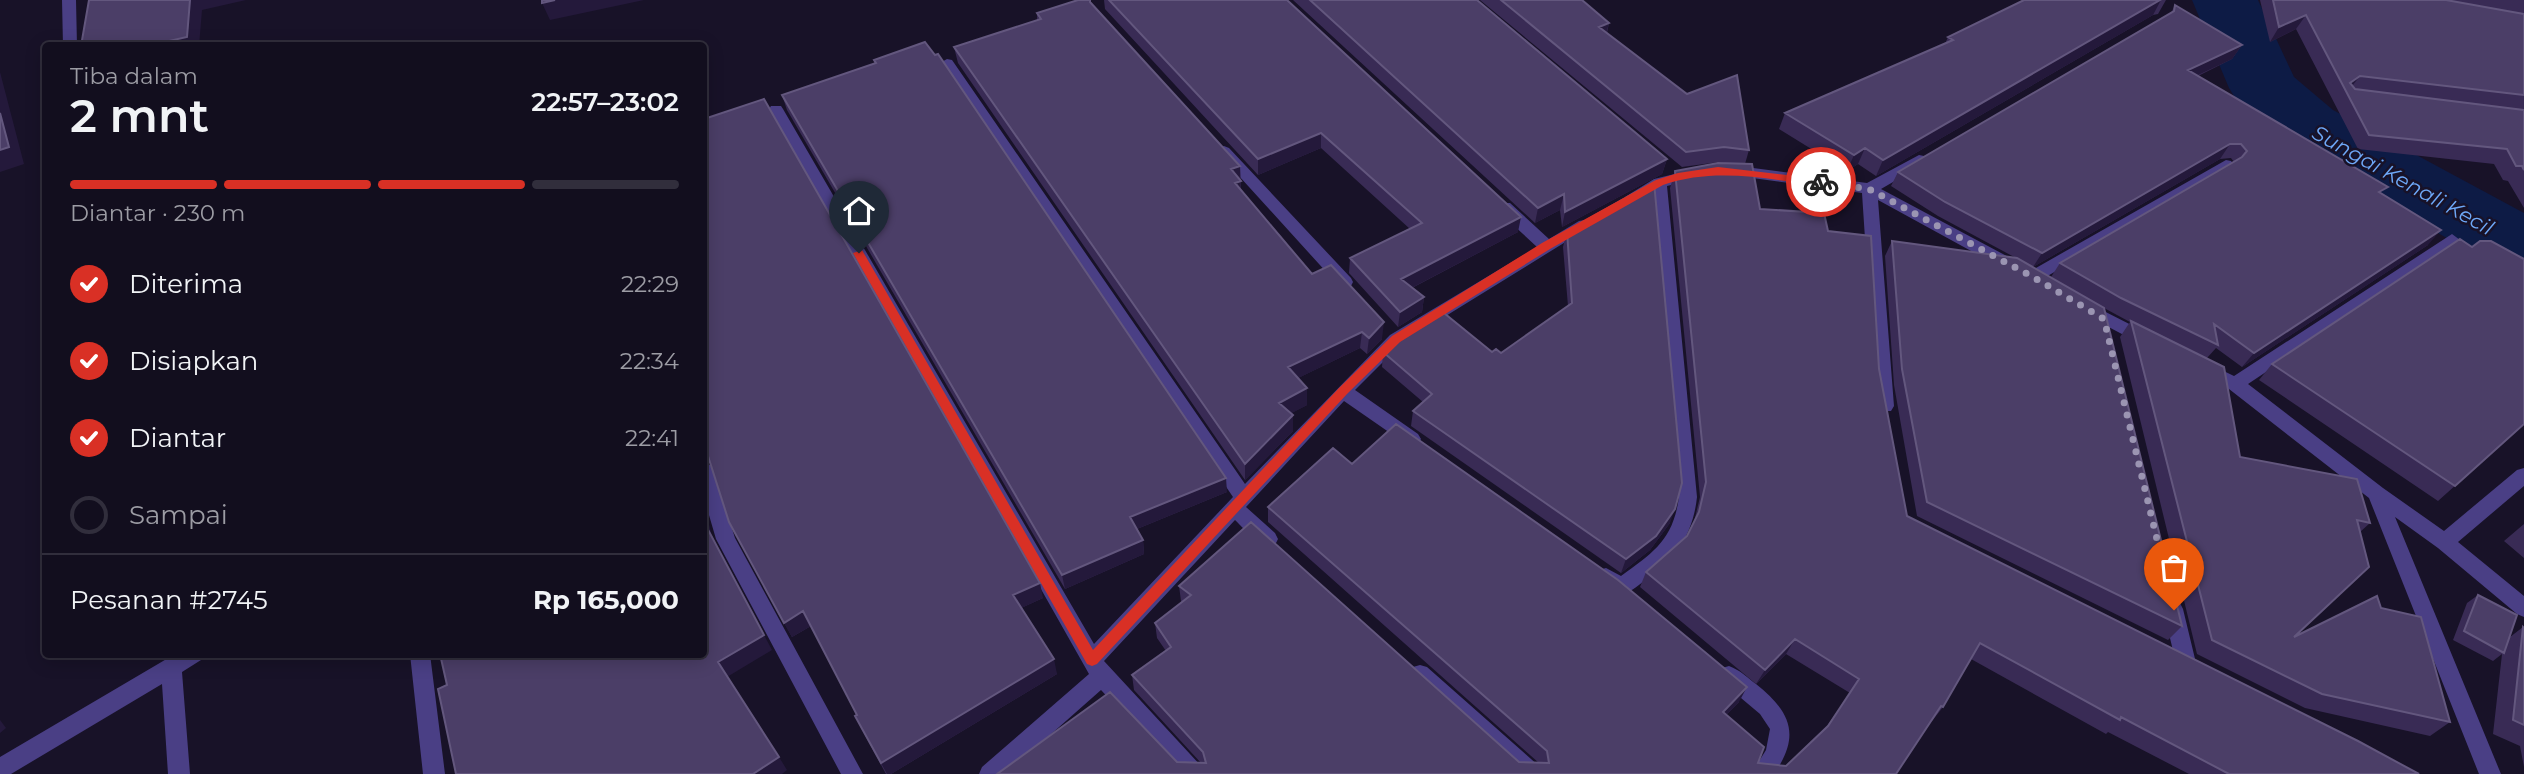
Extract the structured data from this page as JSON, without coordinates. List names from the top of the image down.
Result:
{
  "water": ["Sungai Kenali Kecil"],
  "page": {
    "heading": ["2 mnt", "Tiba dalam", "22:57–23:02"],
    "panel": ["Pesanan #2745", "Rp 165,000"],
    "bar": "Diantar · 230 m",
    "list": [
      ["Diterima", "22:29"],
      ["Disiapkan", "22:34"],
      ["Diantar", "22:41"],
      "Sampai"
    ]
  }
}
